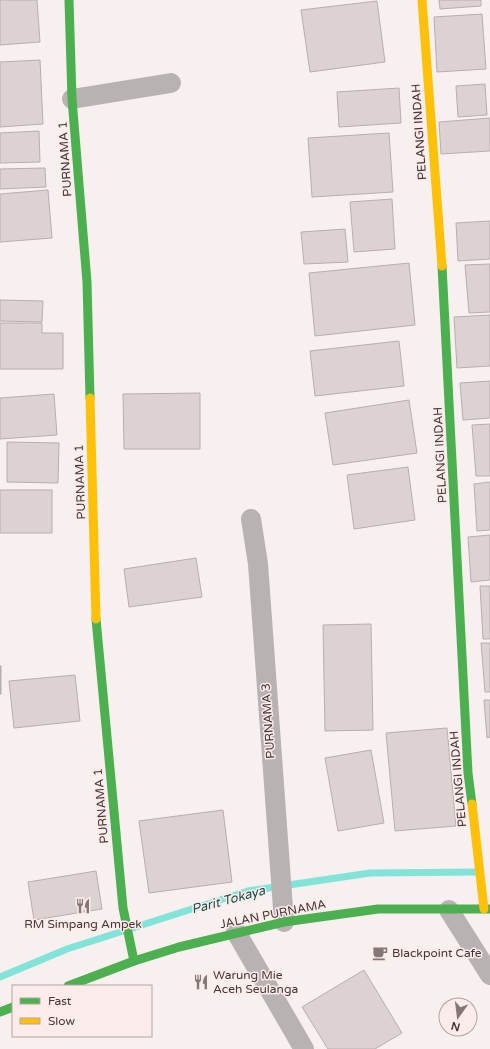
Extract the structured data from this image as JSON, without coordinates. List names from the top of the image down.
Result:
{
  "streets": {
    "street": [
      "PELANGI INDAH",
      "PURNAMA 1",
      "PURNAMA 3",
      "JALAN PURNAMA"
    ]
  },
  "crossings": [
    ["PELANGI INDAH", "JALAN PURNAMA"],
    ["PURNAMA 1", "JALAN PURNAMA"],
    ["PURNAMA 3", "JALAN PURNAMA"]
  ],
  "water": ["Parit Tokaya"],
  "places": {
    "restaurant": ["RM Simpang Ampek", "Warung Mie Aceh Seulanga"],
    "cafe": ["Blackpoint Cafe"]
  },
  "legend": ["Fast", "Slow"],
  "north": "bottom"
}
